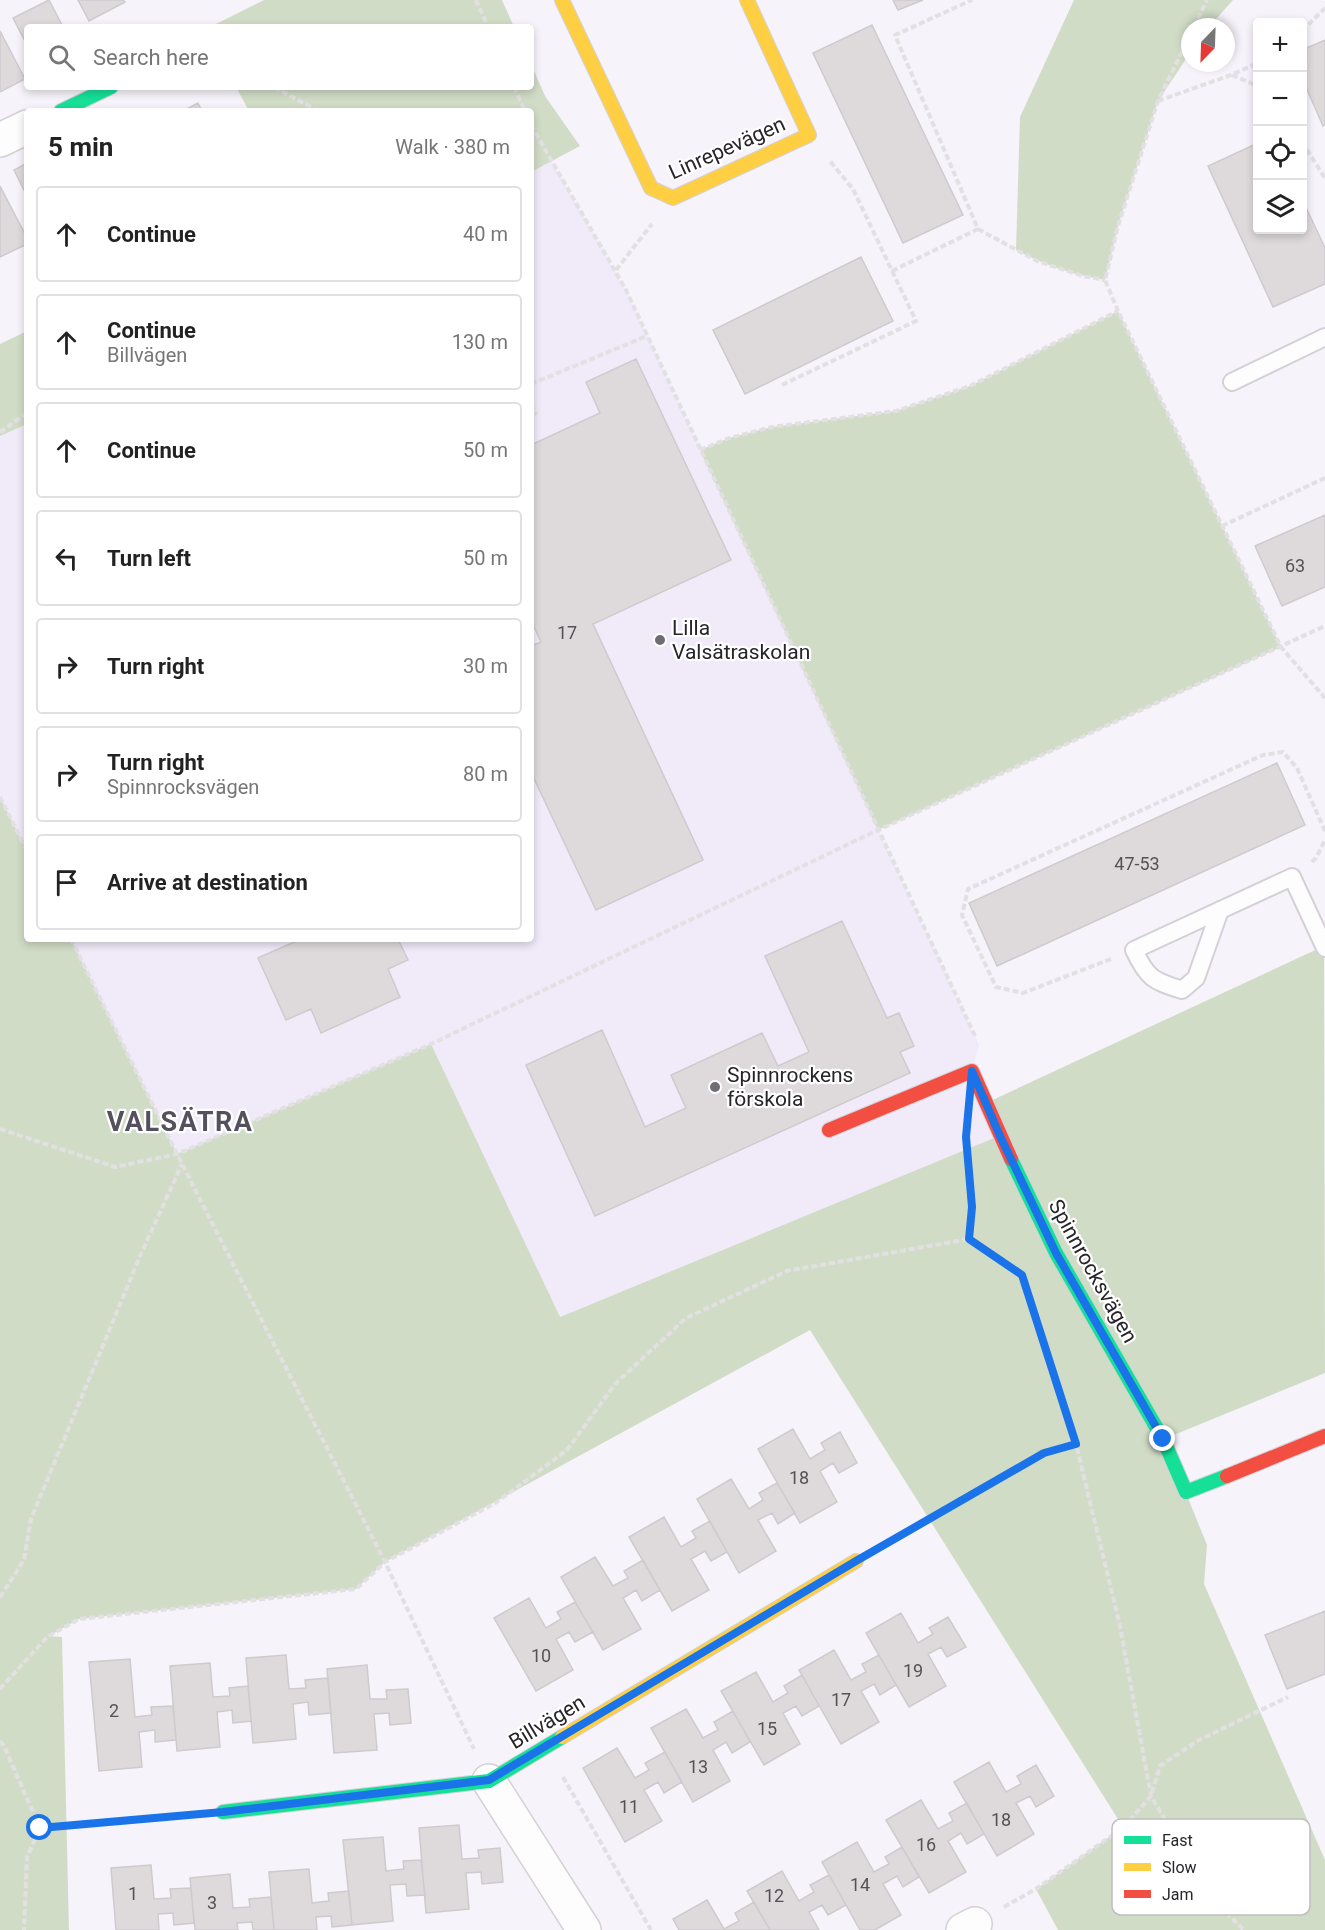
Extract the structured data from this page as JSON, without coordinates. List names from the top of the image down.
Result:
{
  "streets": {
    "street": ["Linrepevägen", "Spinnrocksvägen", "Billvägen"]
  },
  "districts": ["VALSÄTRA"],
  "places": ["Lilla Valsätraskolan", "Spinnrockens förskola"],
  "house_numbers": [
    "63",
    "17",
    "47-53",
    "18",
    "10",
    "19",
    "17",
    "2",
    "15",
    "13",
    "11",
    "18",
    "16",
    "14",
    "1",
    "12",
    "3"
  ],
  "legend": ["Fast", "Slow", "Jam"],
  "north": "bottom left",
  "page": {
    "map_buttons": ["+", "−"],
    "search": "Search here",
    "heading": ["5 min", "Walk · 380 m"],
    "list": [
      ["Continue", "40 m"],
      ["Continue", "Billvägen", "130 m"],
      ["Continue", "50 m"],
      ["Turn left", "50 m"],
      ["Turn right", "30 m"],
      ["Turn right", "Spinnrocksvägen", "80 m"],
      "Arrive at destination"
    ]
  }
}
